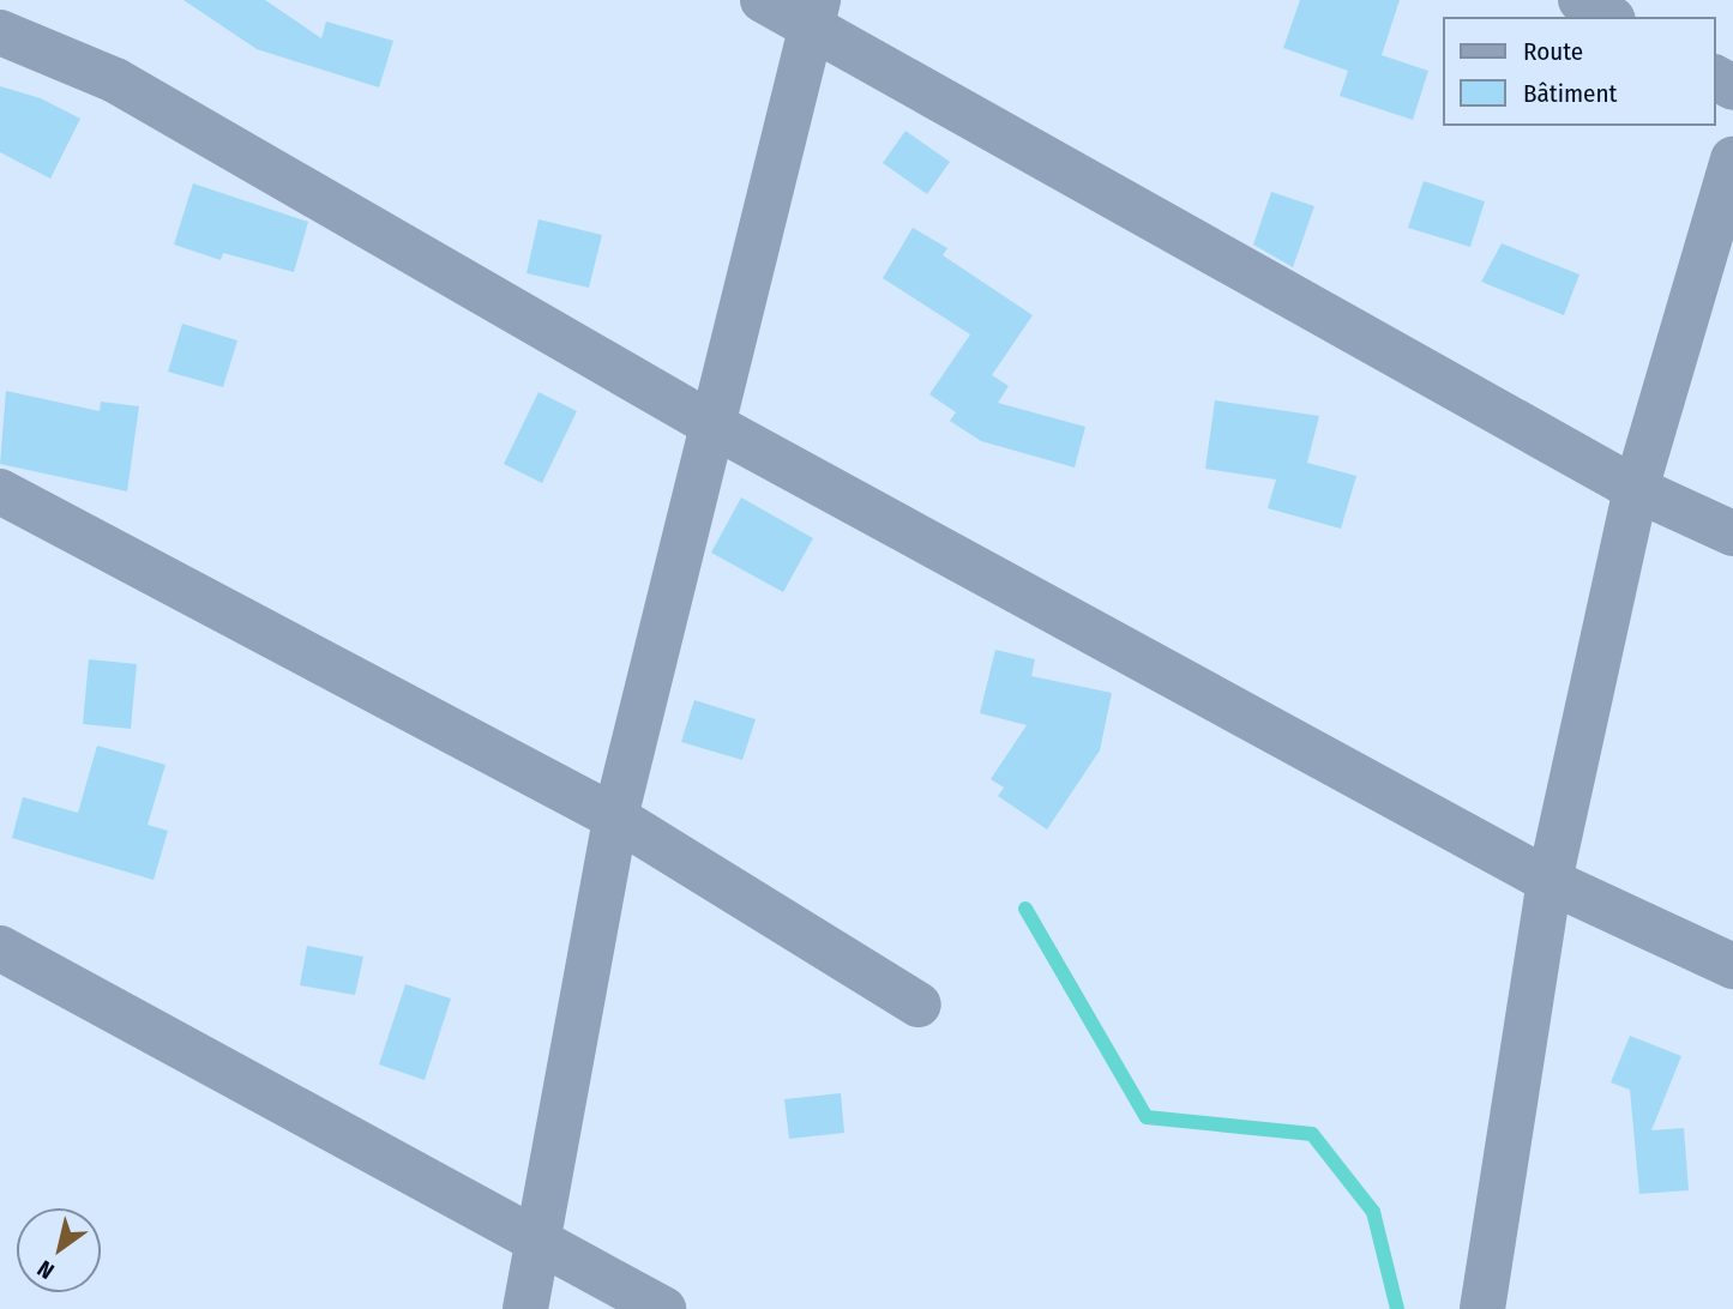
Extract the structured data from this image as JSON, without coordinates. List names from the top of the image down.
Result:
{
  "legend": ["Route", "Bâtiment"],
  "north": "bottom left"
}
